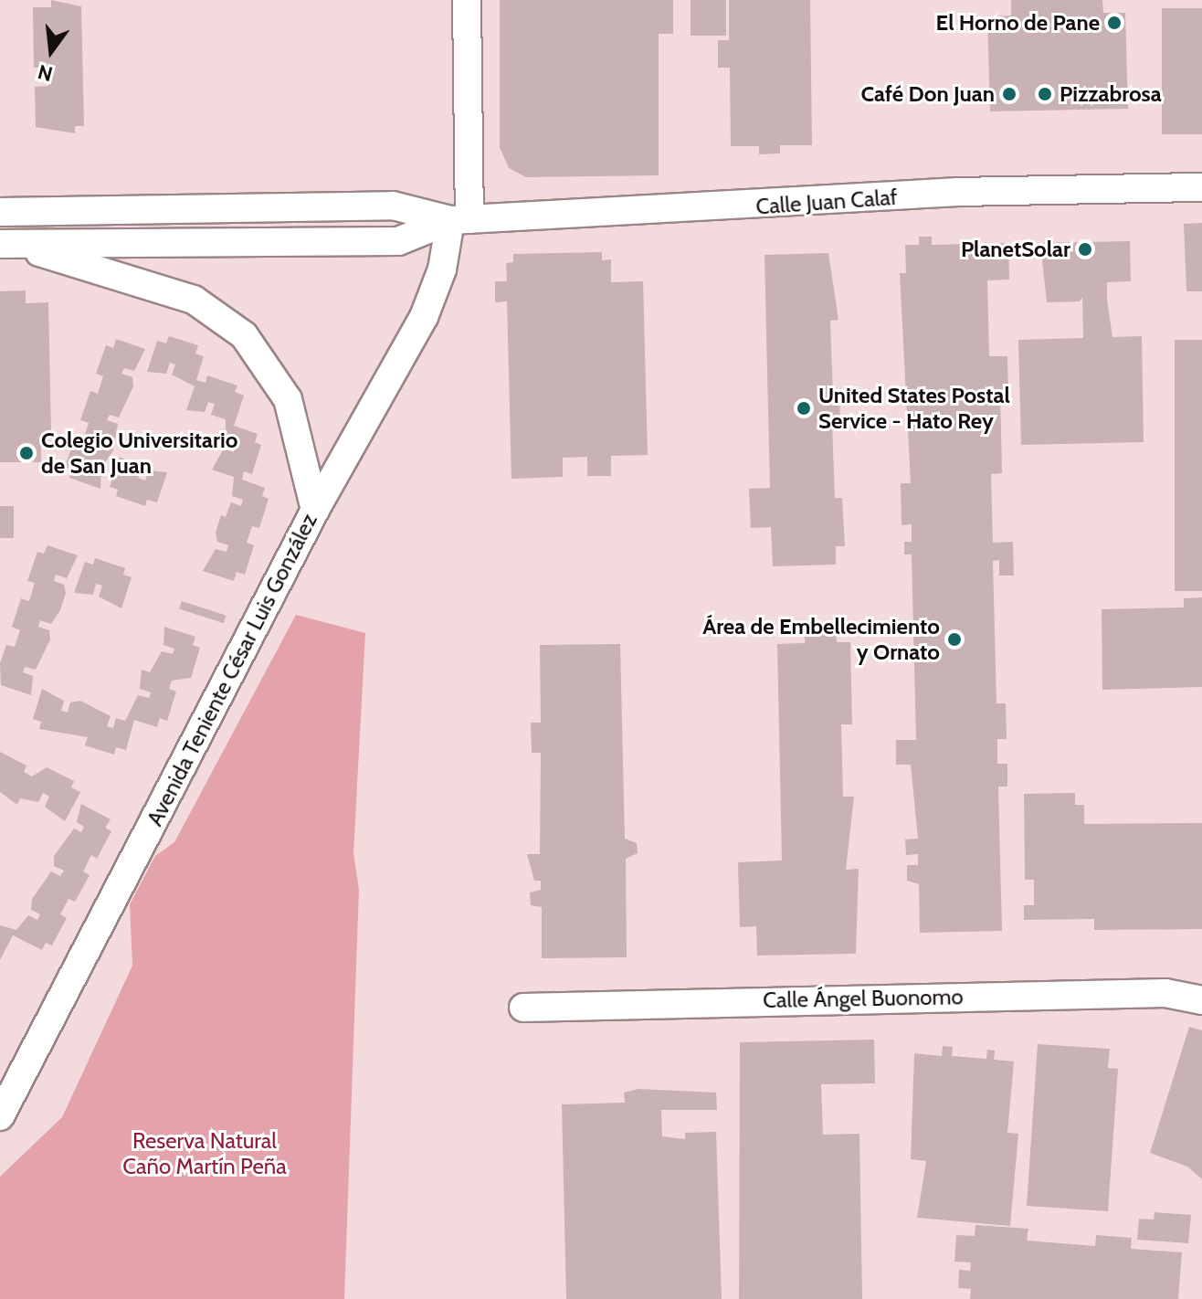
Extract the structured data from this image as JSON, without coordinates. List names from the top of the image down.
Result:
{
  "streets": {
    "street": ["Calle Juan Calaf", "Avenida Teniente César Luis González", "Calle Ángel Buonomo"]
  },
  "crossings": [
    ["Calle Juan Calaf", "Avenida Teniente César Luis González"]
  ],
  "parks": ["Reserva Natural Caño Martín Peña"],
  "places": [
    "El Horno de Pane",
    "Café Don Juan",
    "Pizzabrosa",
    "PlanetSolar",
    "United States Postal Service - Hato Rey",
    "Colegio Universitario de San Juan",
    "Área de Embellecimiento y Ornato"
  ],
  "north": "bottom"
}
